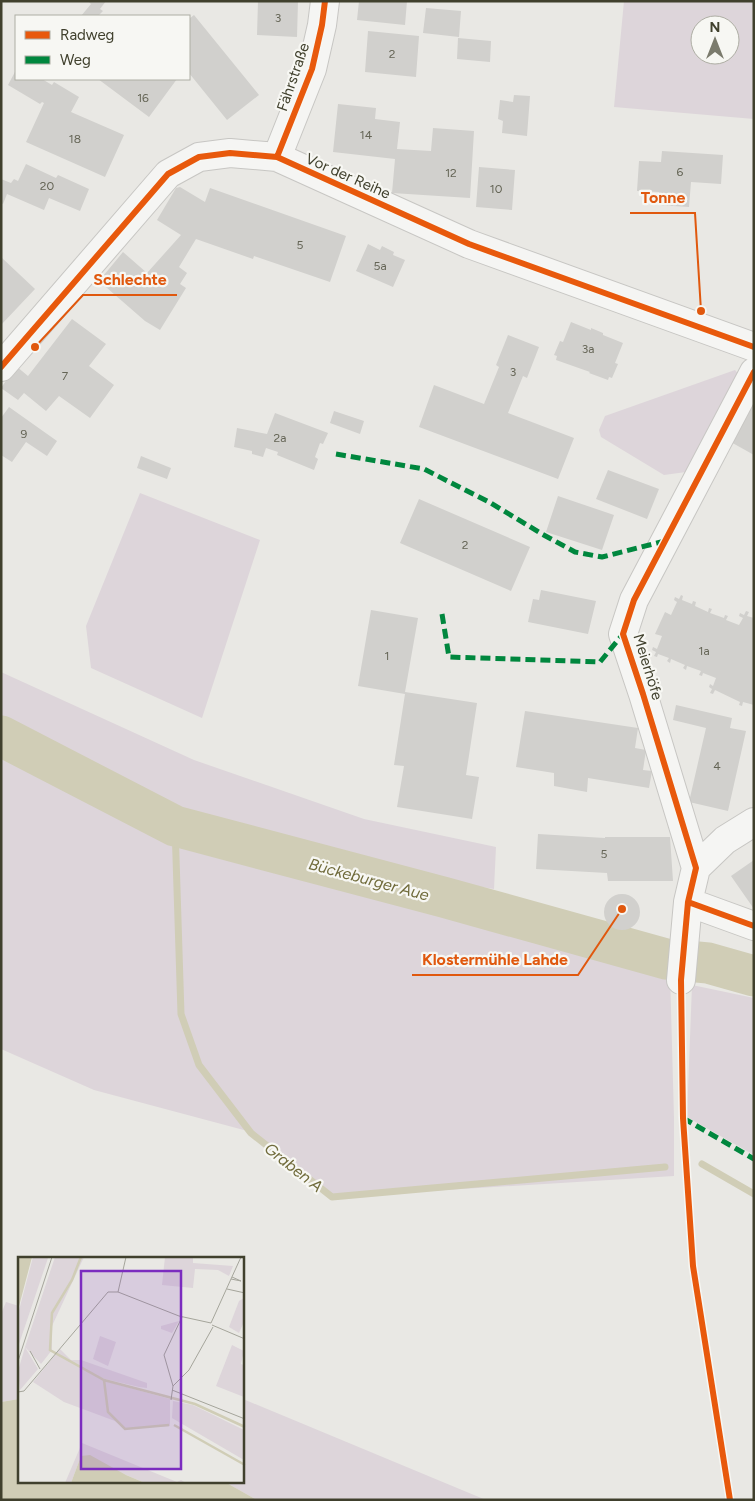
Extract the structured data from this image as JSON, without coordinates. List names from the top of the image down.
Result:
{
  "streets": {
    "street": ["Fährstraße", "Vor der Reihe", "Meierhöfe"]
  },
  "crossings": [
    ["Fährstraße", "Vor der Reihe"]
  ],
  "water": ["Bückeburger Aue", "Graben A"],
  "places": ["Tonne", "Schlechte", "Klostermühle Lahde"],
  "house_numbers": [
    "3",
    "2",
    "16",
    "14",
    "18",
    "6",
    "12",
    "20",
    "10",
    "5",
    "5a",
    "3a",
    "3",
    "7",
    "9",
    "2a",
    "2",
    "1a",
    "1",
    "4",
    "5"
  ],
  "legend": ["Radweg", "Weg"],
  "north": "top"
}
